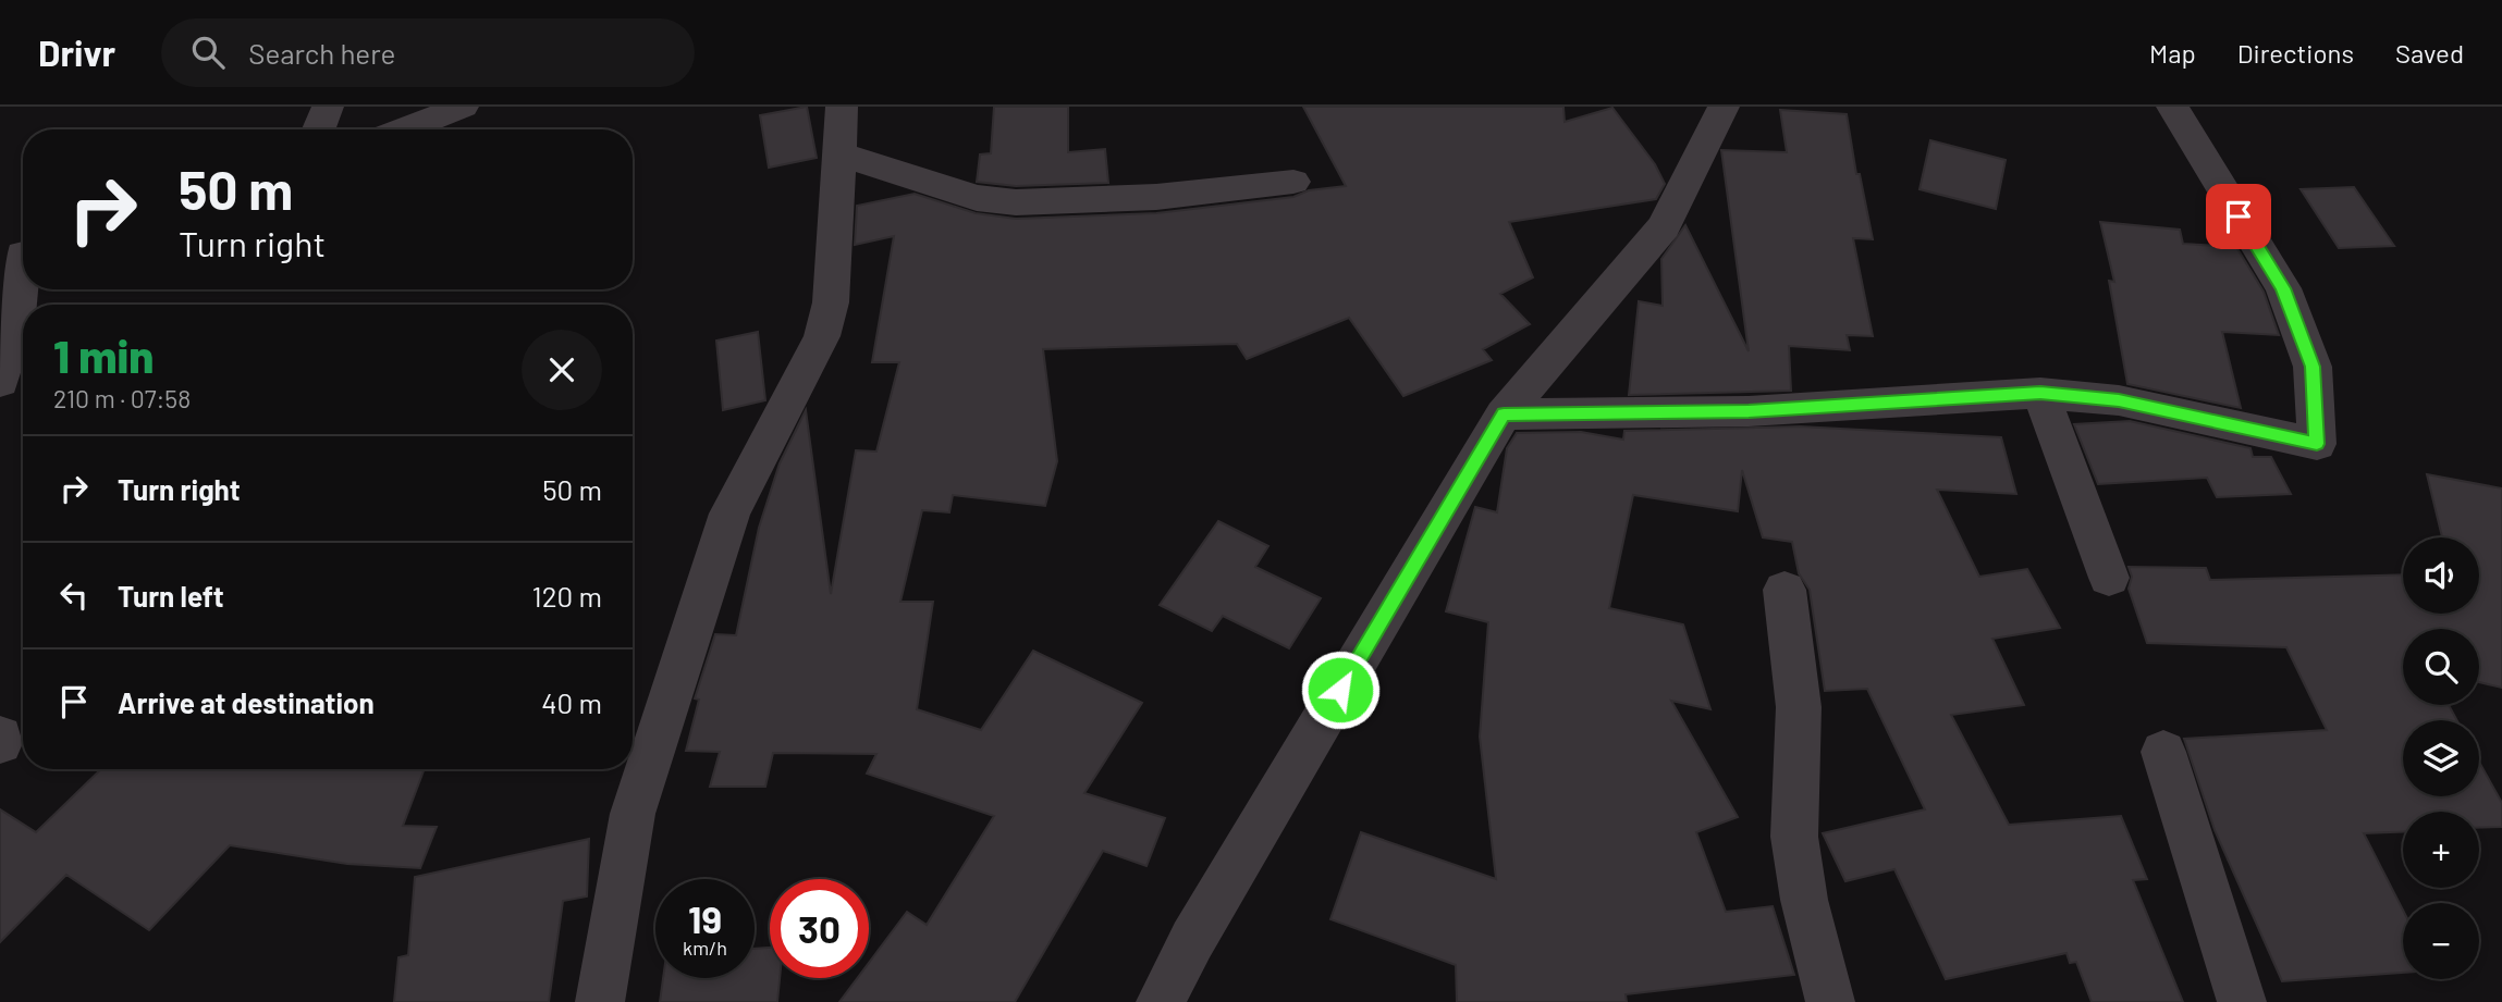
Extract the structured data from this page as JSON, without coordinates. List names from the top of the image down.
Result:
{
  "page": {
    "header": "Drivr",
    "search": "Search here",
    "nav": ["Map", "Directions", "Saved"],
    "turn": ["50 m", "Turn right"],
    "heading": ["1 min", "210 m · 07:58"],
    "list": [
      {
        "name": "Turn right",
        "value": "50 m"
      },
      {
        "name": "Turn left",
        "value": "120 m"
      },
      {
        "name": "Arrive at destination",
        "value": "40 m"
      }
    ],
    "map_buttons": ["+", "−"],
    "speed": "19 km/h",
    "limit": "30"
  }
}
